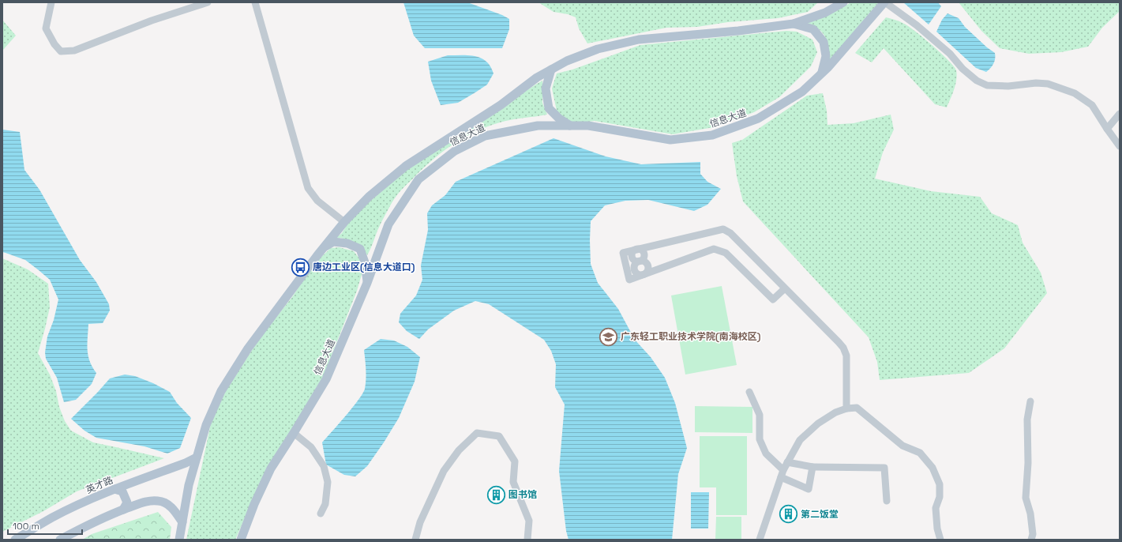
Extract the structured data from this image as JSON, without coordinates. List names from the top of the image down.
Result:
{
  "streets": {
    "main road": ["信息大道", "英才路"]
  },
  "crossings": [
    ["信息大道", "英才路"]
  ],
  "places": {
    "bus stop": ["唐边工业区(信息大道口)"],
    "school or university": ["广东轻工职业技术学院(南海校区)"],
    "building": ["图书馆", "第二饭堂"]
  },
  "scale_bar": "100 m"
}
